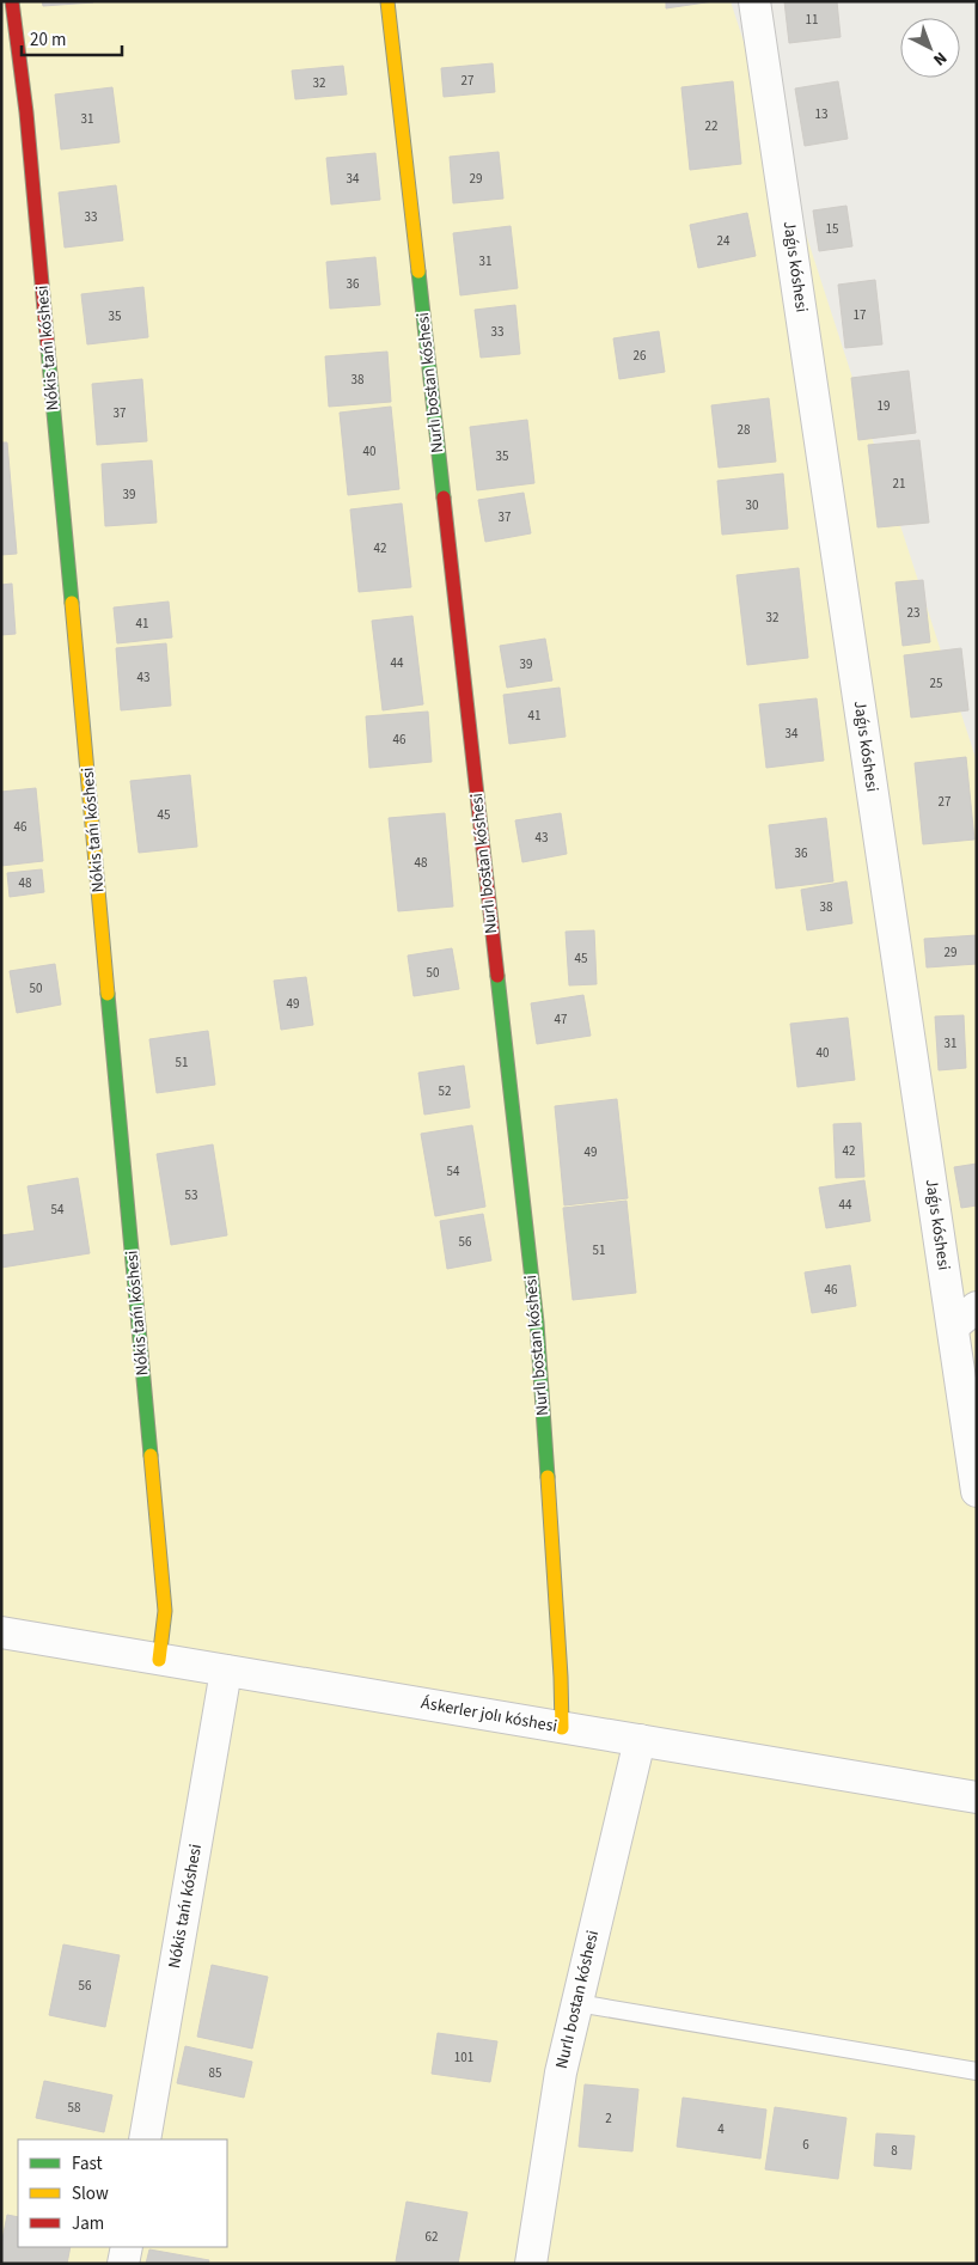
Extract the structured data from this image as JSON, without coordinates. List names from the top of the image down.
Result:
{
  "streets": {
    "street": [
      "Jaǵıs kóshesi",
      "Nókis tańı kóshesi",
      "Nurlı bostan kóshesi",
      "Áskerler jolı kóshesi"
    ]
  },
  "crossings": [
    ["Nókis tańı kóshesi", "Áskerler jolı kóshesi"],
    ["Nurlı bostan kóshesi", "Áskerler jolı kóshesi"]
  ],
  "house_numbers": [
    "11",
    "27",
    "32",
    "13",
    "31",
    "22",
    "34",
    "29",
    "33",
    "15",
    "24",
    "31",
    "36",
    "17",
    "35",
    "33",
    "26",
    "38",
    "19",
    "37",
    "28",
    "40",
    "35",
    "21",
    "39",
    "30",
    "37",
    "42",
    "23",
    "32",
    "41",
    "44",
    "39",
    "43",
    "25",
    "41",
    "34",
    "46",
    "27",
    "45",
    "46",
    "43",
    "36",
    "48",
    "48",
    "38",
    "29",
    "45",
    "50",
    "50",
    "49",
    "47",
    "31",
    "40",
    "51",
    "52",
    "42",
    "49",
    "54",
    "53",
    "44",
    "54",
    "56",
    "51",
    "46",
    "56",
    "101",
    "85",
    "58",
    "2",
    "4",
    "6",
    "8",
    "62"
  ],
  "legend": ["Fast", "Slow", "Jam"],
  "scale_bar": "20 m",
  "north": "bottom right"
}
